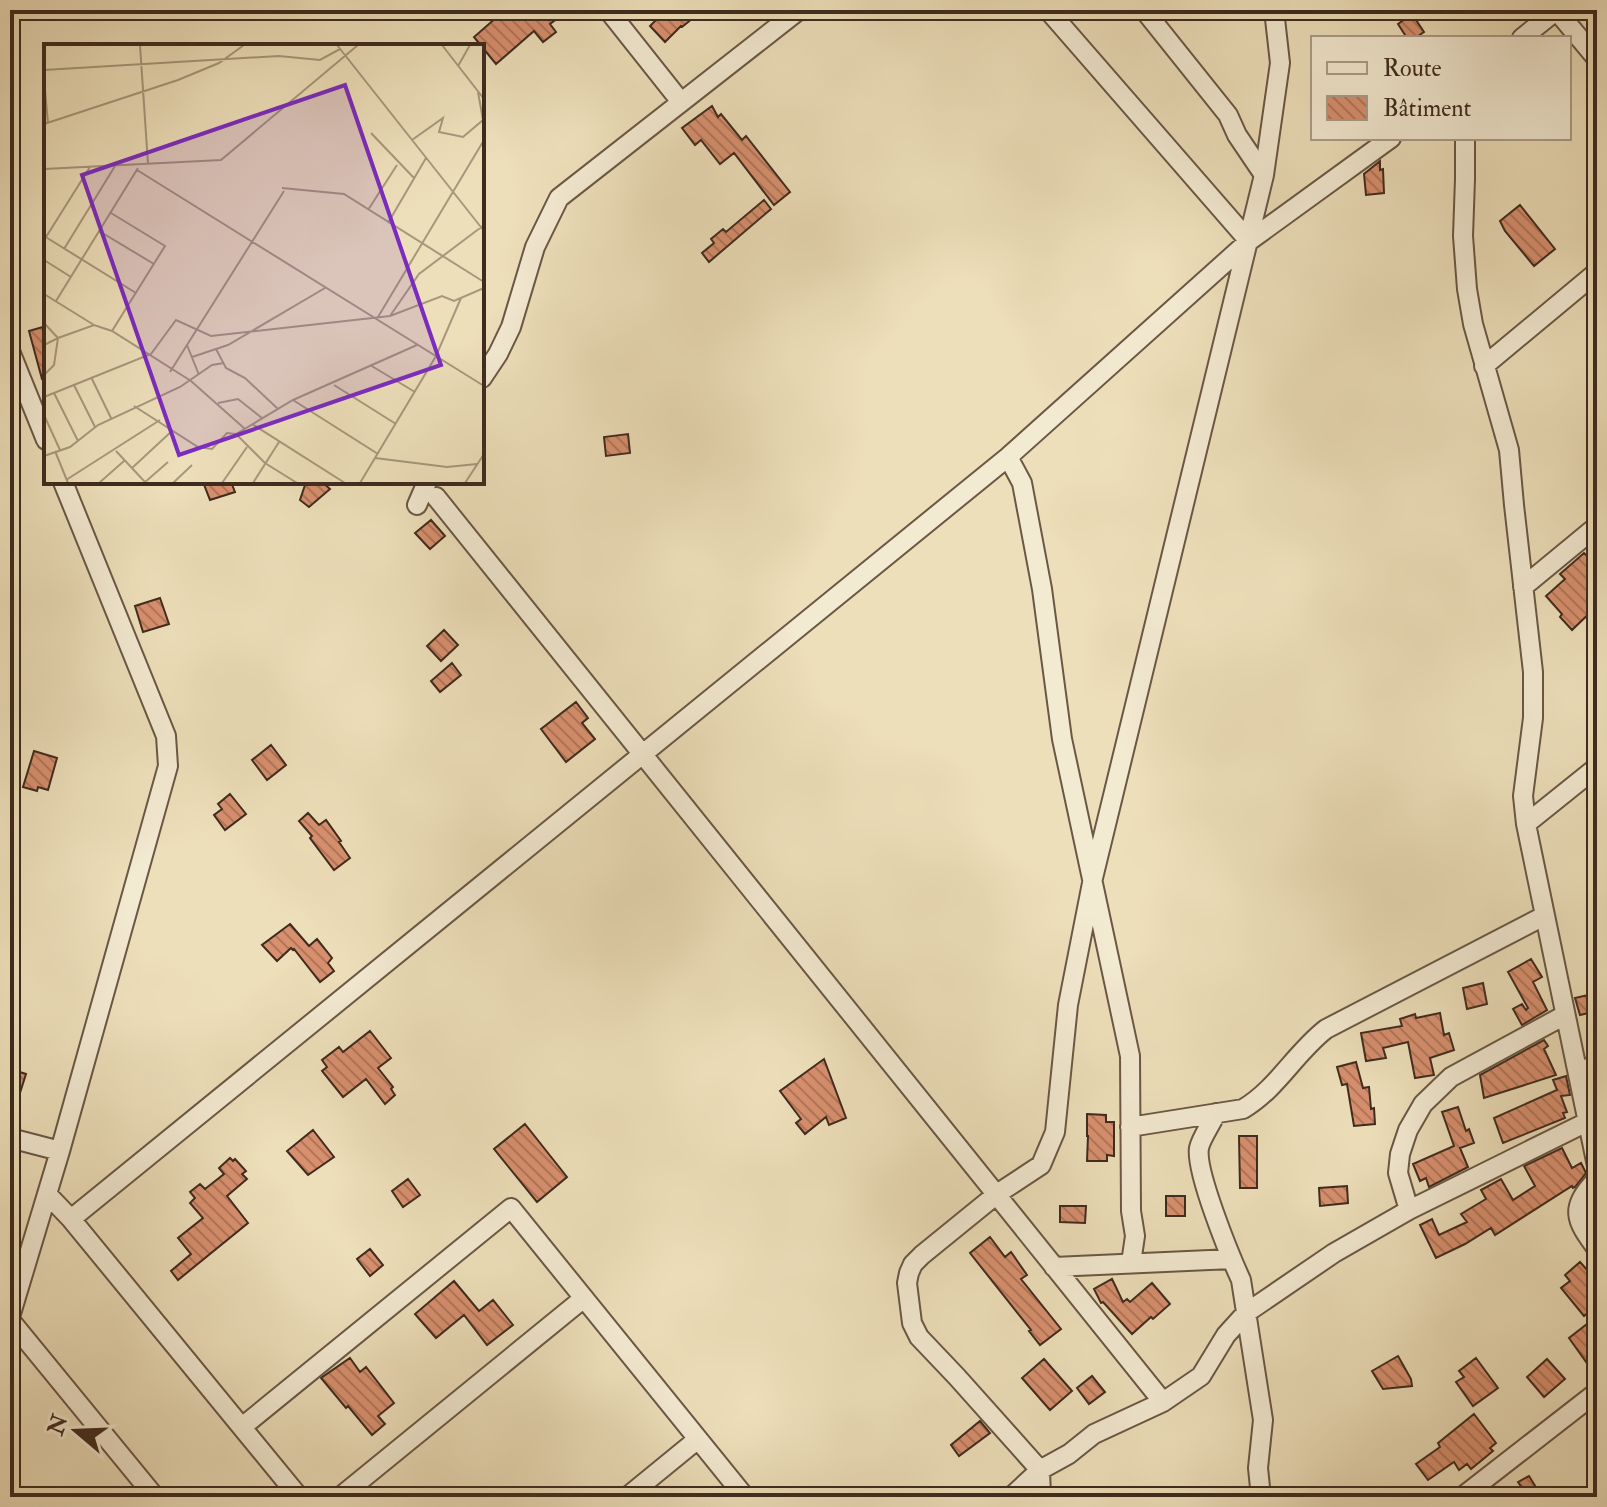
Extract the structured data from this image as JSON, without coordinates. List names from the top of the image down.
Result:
{
  "legend": ["Route", "Bâtiment"],
  "north": "left"
}
